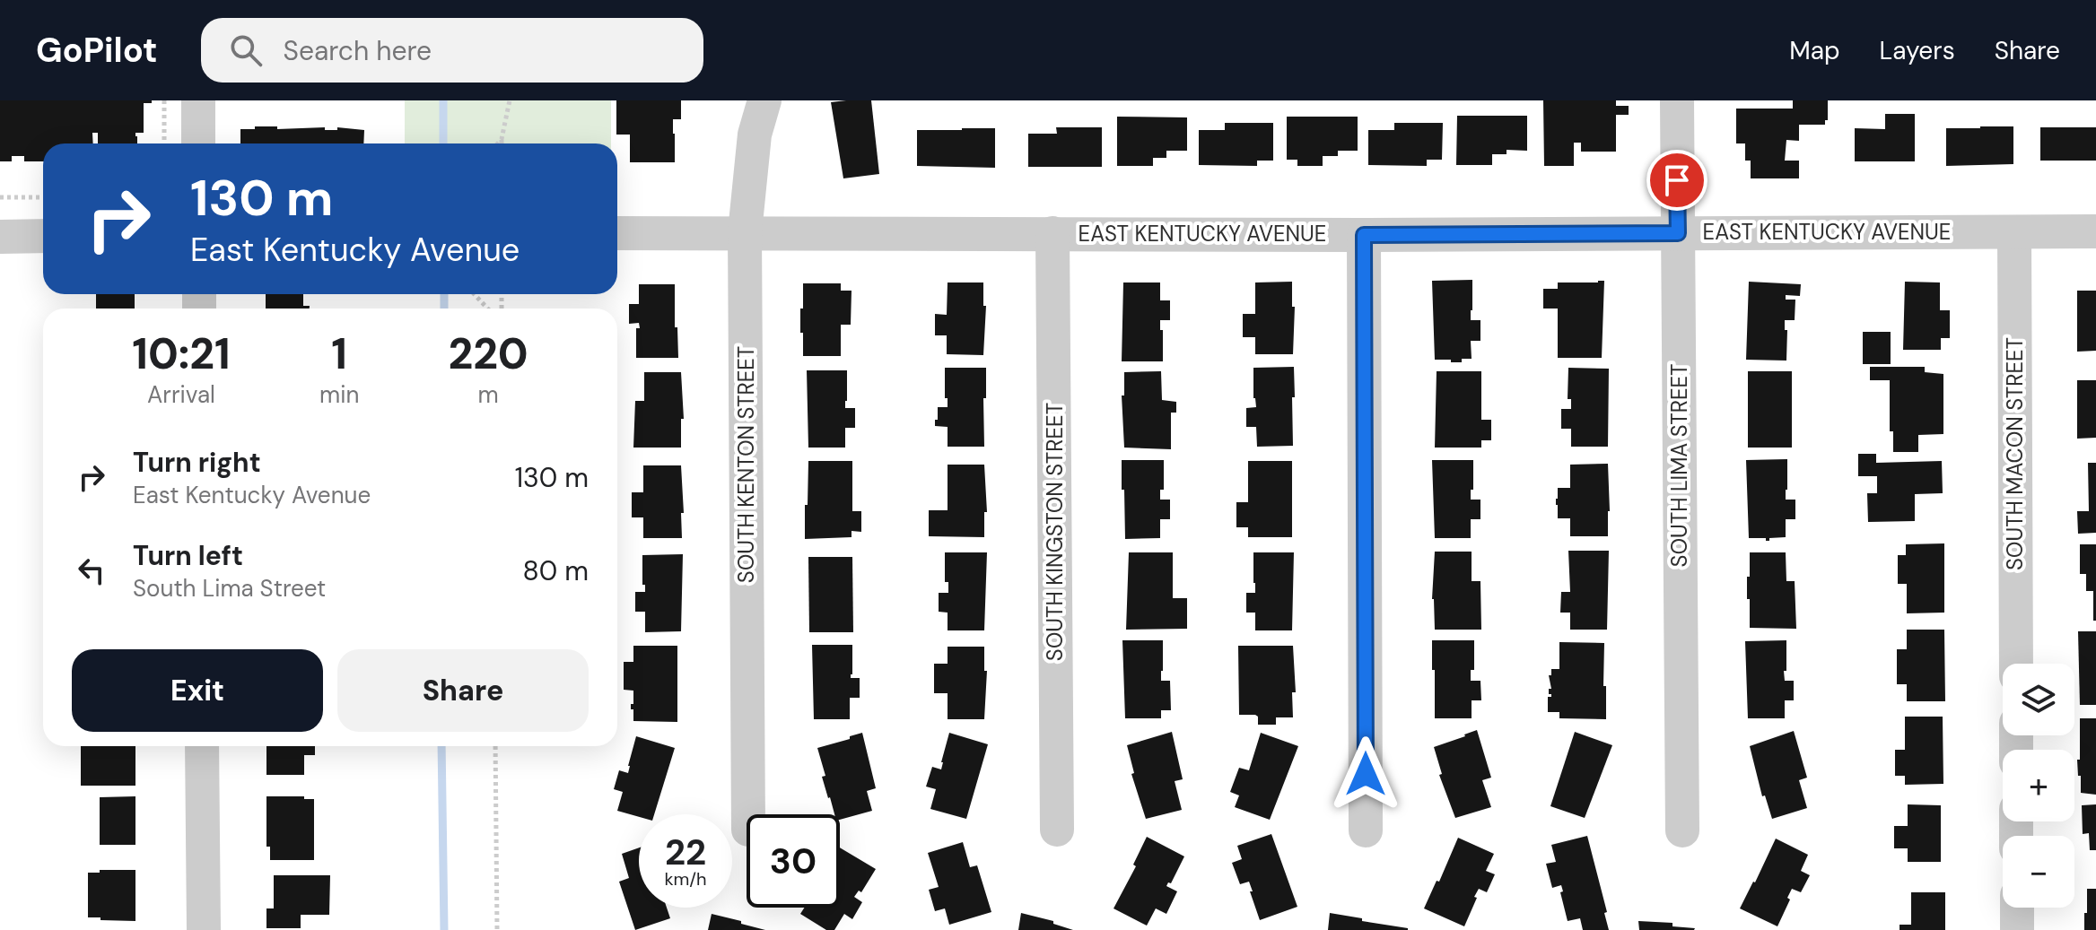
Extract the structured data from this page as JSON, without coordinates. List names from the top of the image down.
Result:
{
  "streets": {
    "street": [
      "EAST KENTUCKY AVENUE",
      "SOUTH MACON STREET",
      "SOUTH KENTON STREET",
      "SOUTH LIMA STREET",
      "SOUTH KINGSTON STREET"
    ]
  },
  "crossings": [
    ["EAST KENTUCKY AVENUE", "SOUTH MACON STREET"],
    ["EAST KENTUCKY AVENUE", "SOUTH KENTON STREET"],
    ["EAST KENTUCKY AVENUE", "SOUTH LIMA STREET"],
    ["EAST KENTUCKY AVENUE", "SOUTH KINGSTON STREET"]
  ],
  "page": {
    "header": "GoPilot",
    "search": "Search here",
    "nav": ["Map", "Layers", "Share"],
    "turn": ["130 m", "East Kentucky Avenue"],
    "eta": [
      "10:21",
      "Arrival",
      "1",
      "min",
      "220",
      "m"
    ],
    "list": [
      {
        "name": "Turn right",
        "note": "East Kentucky Avenue",
        "value": "130 m"
      },
      {
        "name": "Turn left",
        "note": "South Lima Street",
        "value": "80 m"
      }
    ],
    "buttons": ["Exit", "Share"],
    "map_buttons": ["+", "−"],
    "speed": "22 km/h",
    "limit": "30"
  }
}
